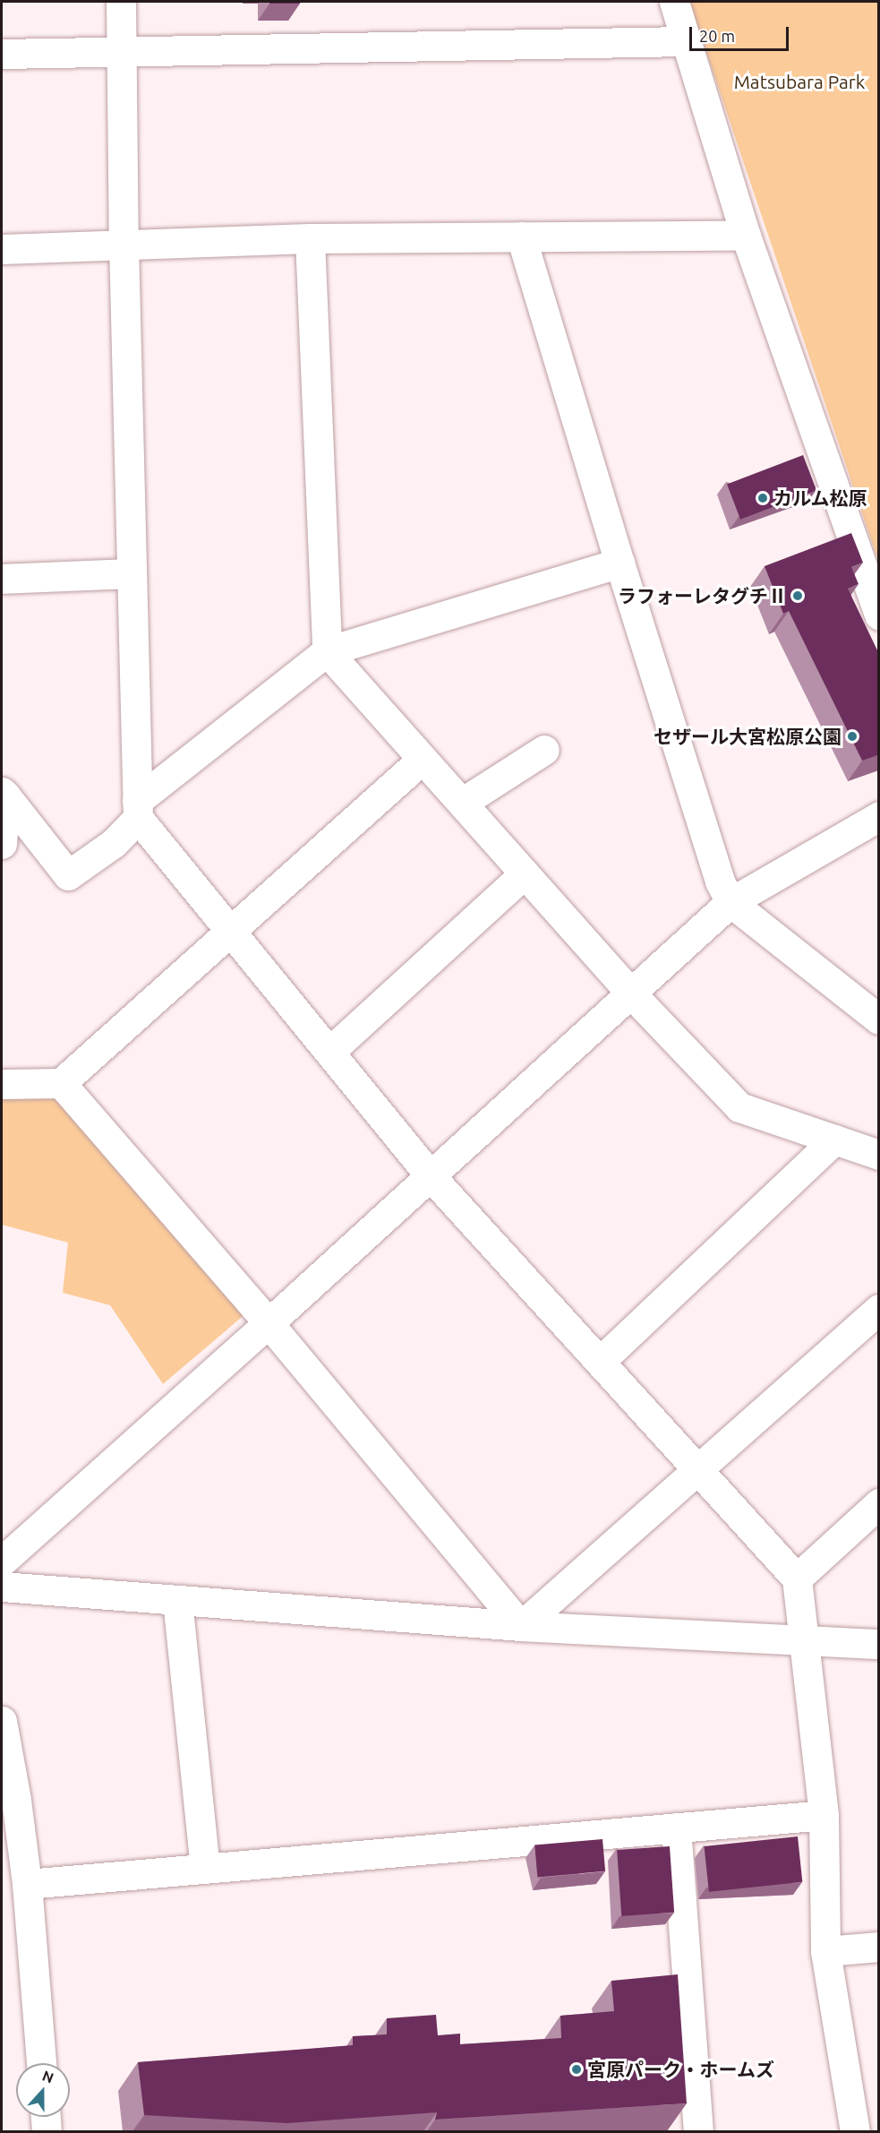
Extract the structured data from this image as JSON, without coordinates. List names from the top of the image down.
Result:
{
  "parks": ["Matsubara Park"],
  "places": [
    "カルム松原",
    "ラフォーレタグチⅡ",
    "セザール大宮松原公園",
    "宮原パーク・ホームズ"
  ],
  "scale_bar": "20 m",
  "north": "top"
}
